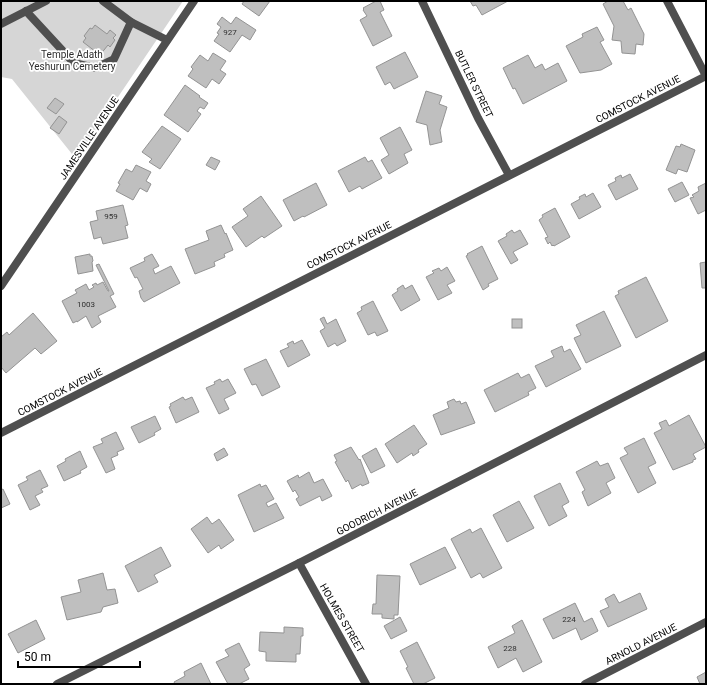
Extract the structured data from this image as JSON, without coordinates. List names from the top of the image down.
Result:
{
  "streets": {
    "street": [
      "BUTLER STREET",
      "COMSTOCK AVENUE",
      "JAMESVILLE AVENUE",
      "GOODRICH AVENUE",
      "HOLMES STREET",
      "ARNOLD AVENUE"
    ]
  },
  "crossings": [
    ["BUTLER STREET", "COMSTOCK AVENUE"],
    ["GOODRICH AVENUE", "HOLMES STREET"]
  ],
  "parks": ["Temple Adath Yeshurun Cemetery"],
  "house_numbers": [
    "927",
    "959",
    "1003",
    "224",
    "228"
  ],
  "scale_bar": "50 m"
}
